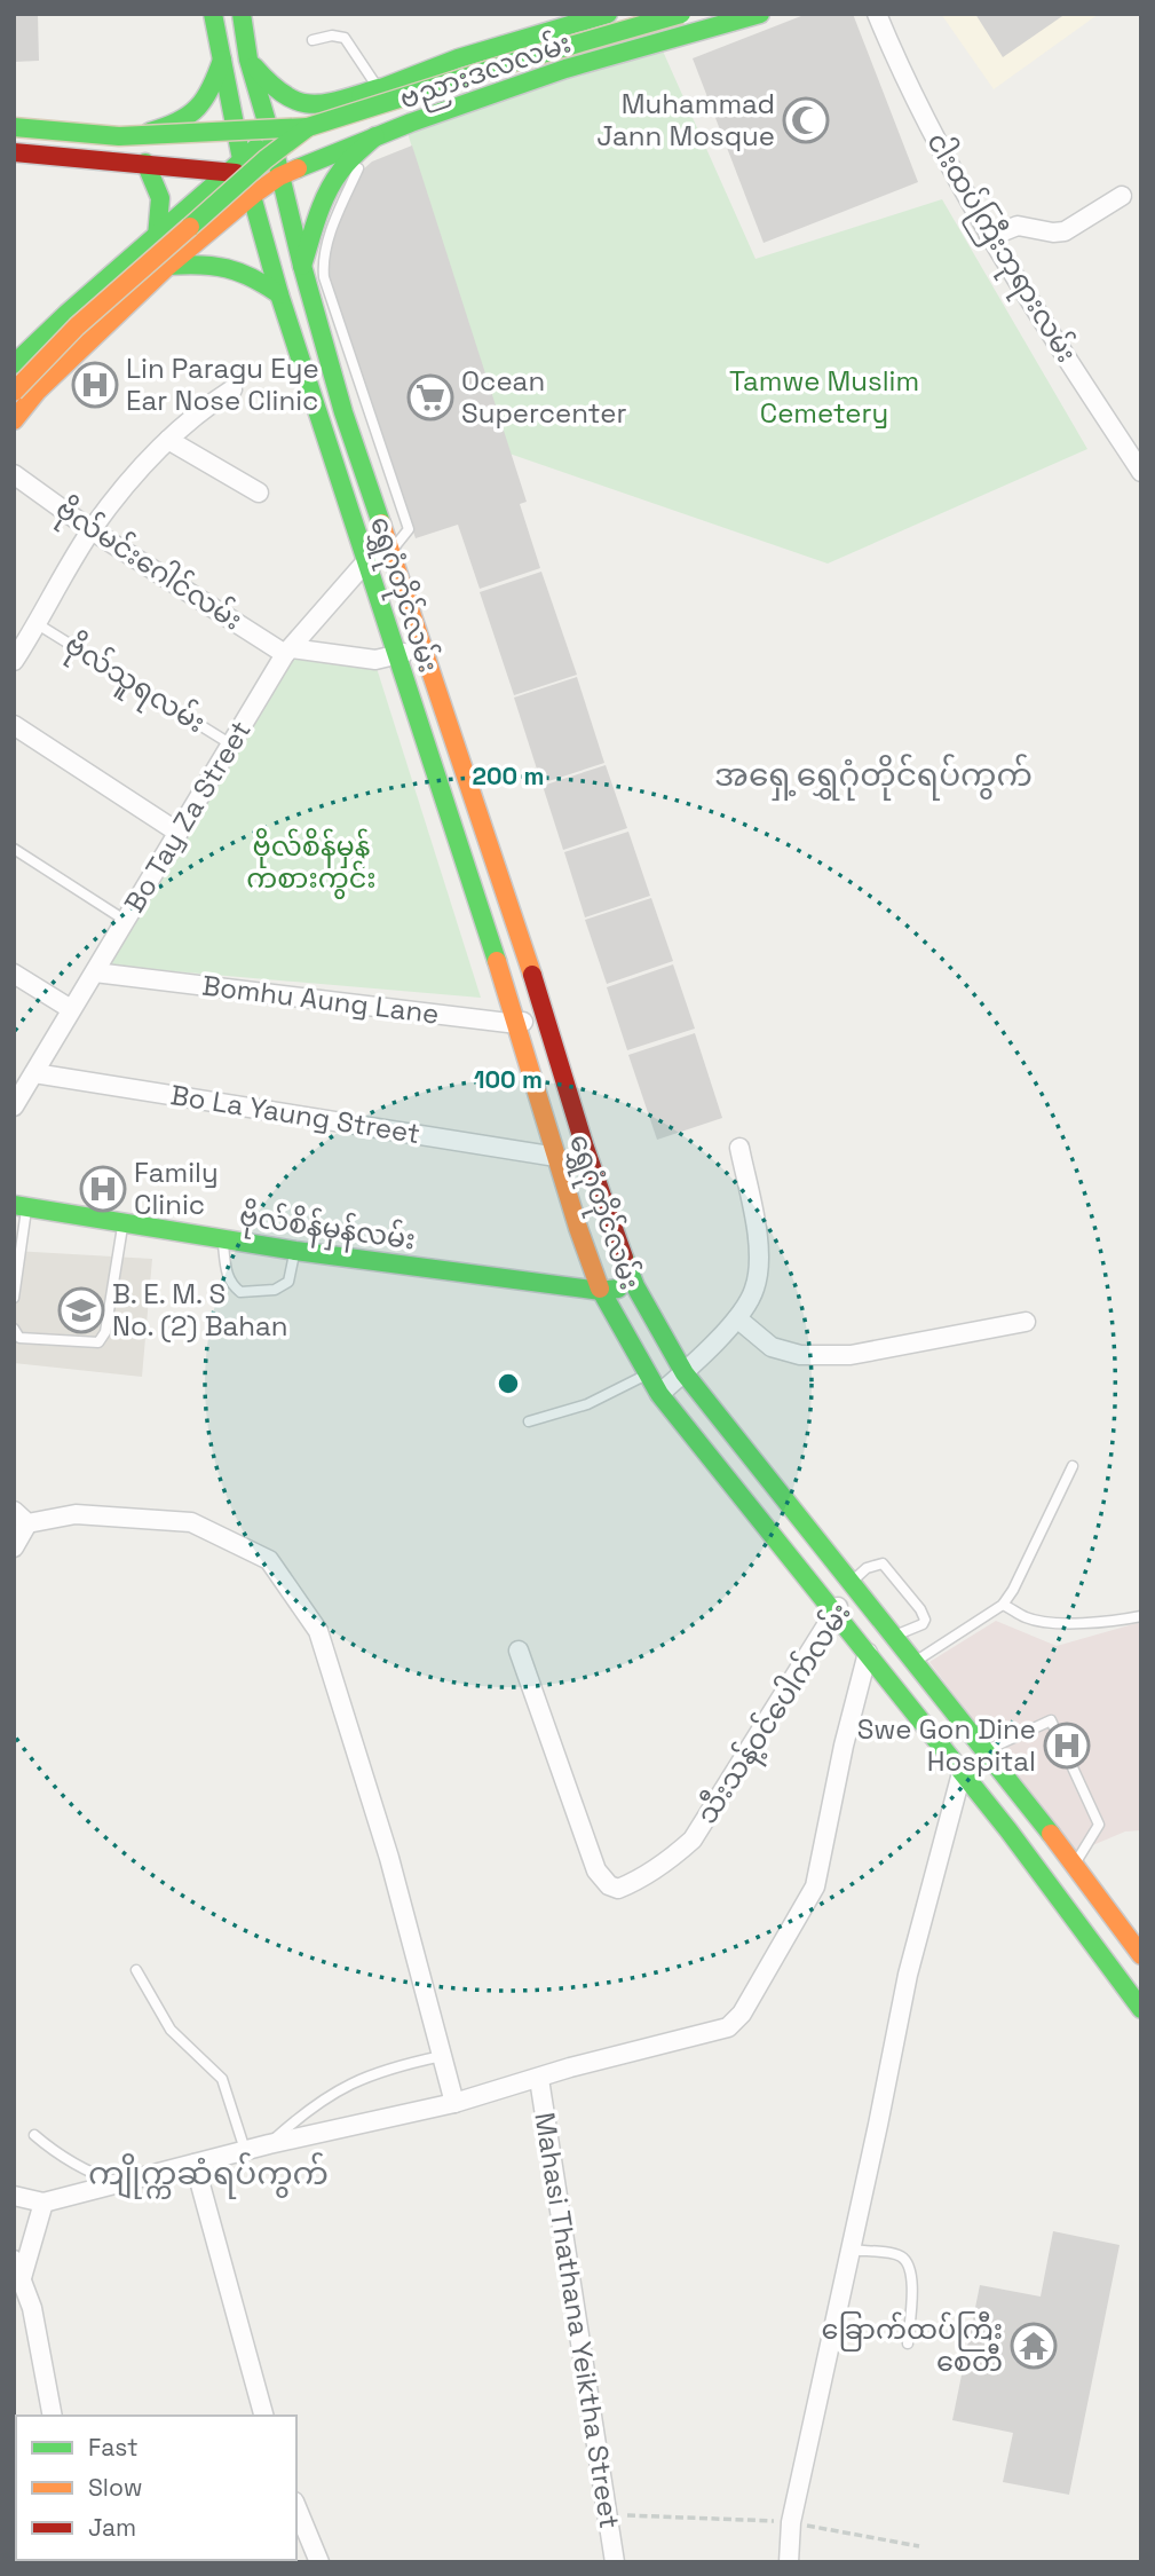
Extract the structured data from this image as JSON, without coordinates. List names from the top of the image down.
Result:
{
  "streets": {
    "main road": ["ဗညားဒလလမ်း", "ရွှေဂုံတိုင်လမ်း", "ဗိုလ်စိန်မှန်လမ်း"],
    "street": [
      "ငါးထပ်ကြီးဘုရားလမ်း",
      "ဗိုလ်မင်းဂေါင်လမ်း",
      "Bo Tay Za Street",
      "Bomhu Aung Lane",
      "Bo La Yaung Street",
      "သီးသန့်ဝင်ပေါက်လမ်း",
      "Mahasi Thathana Yeiktha Street"
    ],
    "lane": ["ဗိုလ်သူရလမ်း"]
  },
  "crossings": [
    ["ဗညားဒလလမ်း", "ရွှေဂုံတိုင်လမ်း"],
    ["ဗိုလ်မင်းဂေါင်လမ်း", "Bo Tay Za Street"],
    ["ရွှေဂုံတိုင်လမ်း", "Bo Tay Za Street"],
    ["ရွှေဂုံတိုင်လမ်း", "Bomhu Aung Lane"],
    ["ရွှေဂုံတိုင်လမ်း", "Bo La Yaung Street"],
    ["ရွှေဂုံတိုင်လမ်း", "ဗိုလ်စိန်မှန်လမ်း"],
    ["ရွှေဂုံတိုင်လမ်း", "သီးသန့်ဝင်ပေါက်လမ်း"],
    ["ဗိုလ်သူရလမ်း", "Bo Tay Za Street"],
    ["Bo Tay Za Street", "Bomhu Aung Lane"],
    ["Bo Tay Za Street", "Bo La Yaung Street"]
  ],
  "districts": ["အရှေ့ရွှေဂုံတိုင်ရပ်ကွက်", "ကျိုက္ကဆံရပ်ကွက်"],
  "parks": ["Tamwe Muslim Cemetery", "ဗိုလ်စိန်မှန် ကစားကွင်း"],
  "places": {
    "mosque": ["Muhammad Jann Mosque"],
    "hospital": ["Lin Paragu Eye Ear Nose Clinic", "Family Clinic", "Swe Gon Dine Hospital"],
    "supermarket": ["Ocean Supercenter"],
    "school or university": ["B. E. M. S No. (2) Bahan"],
    "temple": ["ခြောက်ထပ်ကြီး စေတီ"]
  },
  "legend": ["Fast", "Slow", "Jam"],
  "rings": ["200 m", "100 m"]
}
